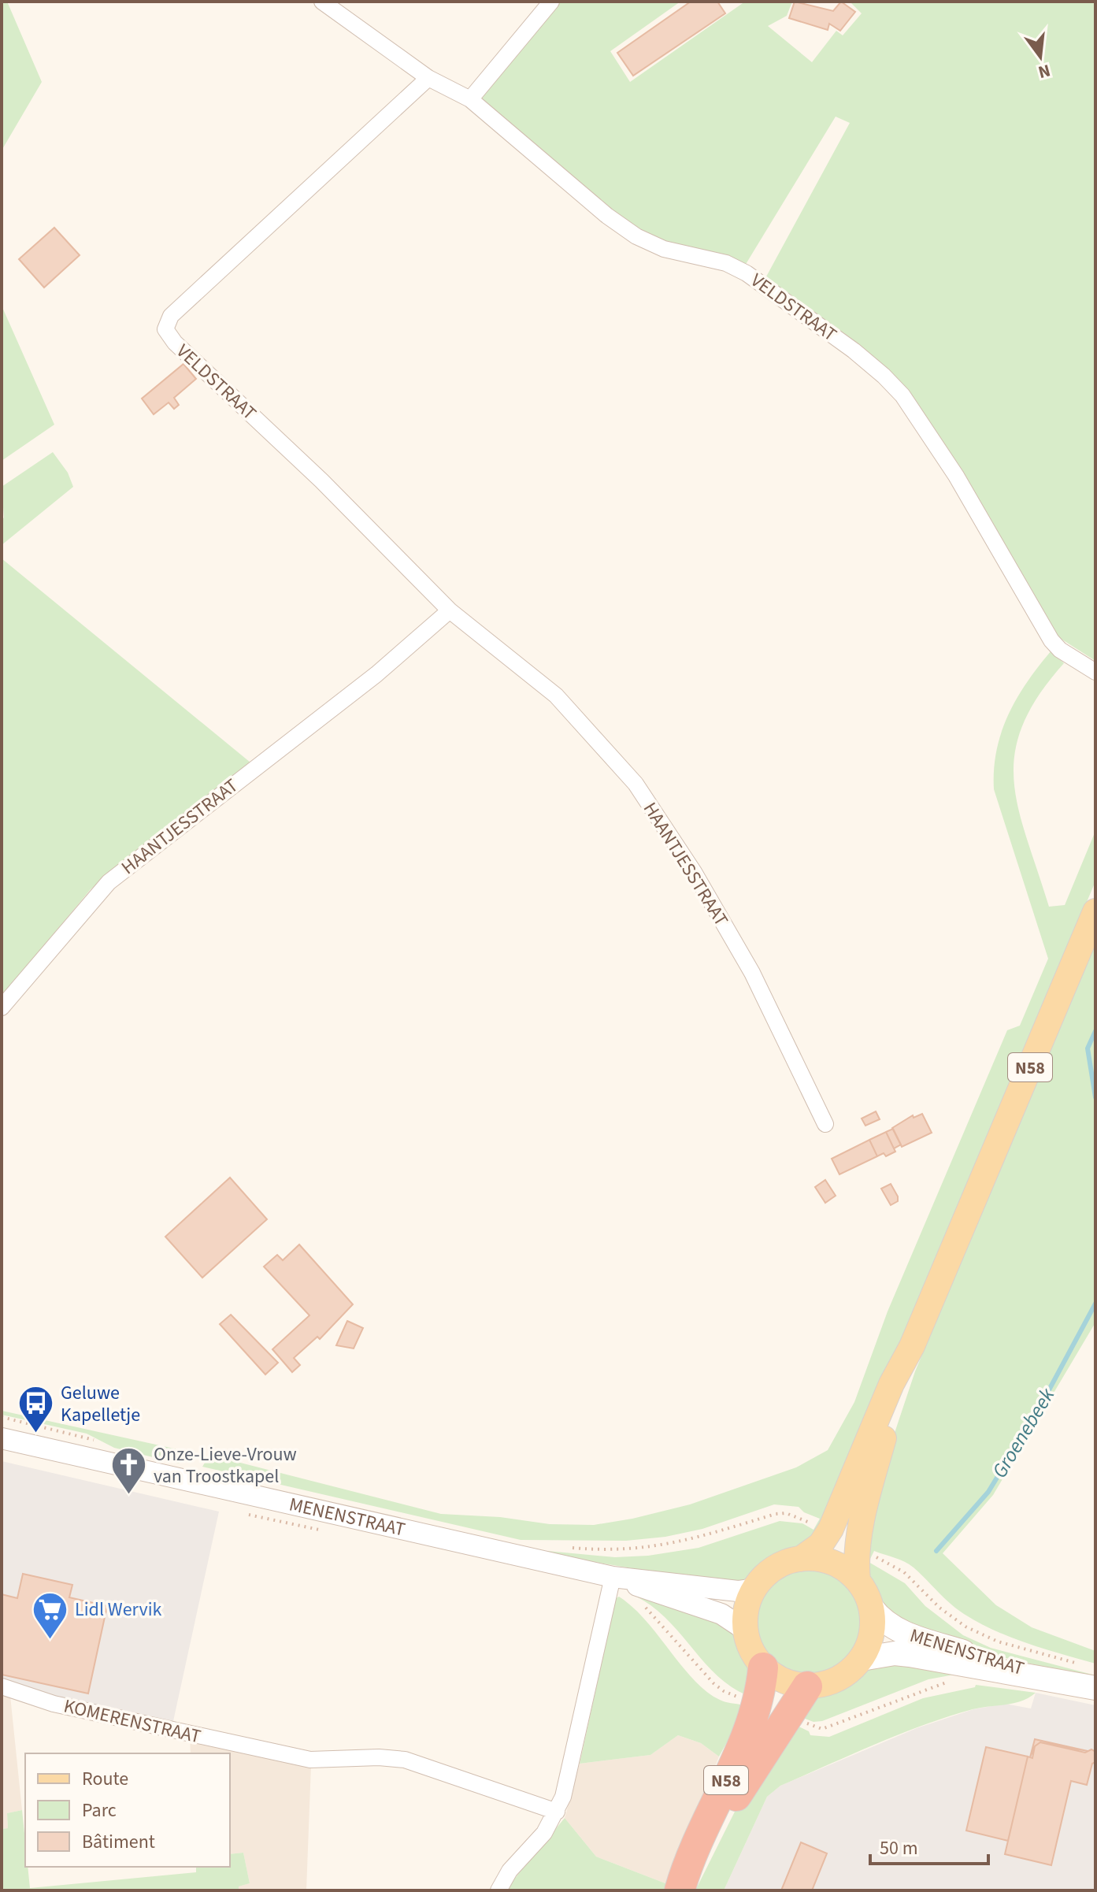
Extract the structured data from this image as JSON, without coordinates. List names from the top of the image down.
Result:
{
  "streets": {
    "highway": ["N58"],
    "main road": ["MENENSTRAAT"],
    "street": ["VELDSTRAAT", "HAANTJESSTRAAT", "KOMERENSTRAAT"]
  },
  "crossings": [
    ["VELDSTRAAT", "HAANTJESSTRAAT"],
    ["N58", "MENENSTRAAT"]
  ],
  "water": ["Groenebeek"],
  "places": {
    "bus stop": ["Geluwe Kapelletje"],
    "church": ["Onze-Lieve-Vrouw van Troostkapel"],
    "supermarket": ["Lidl Wervik"]
  },
  "legend": ["Route", "Parc", "Bâtiment"],
  "scale_bar": "50 m",
  "north": "bottom"
}
